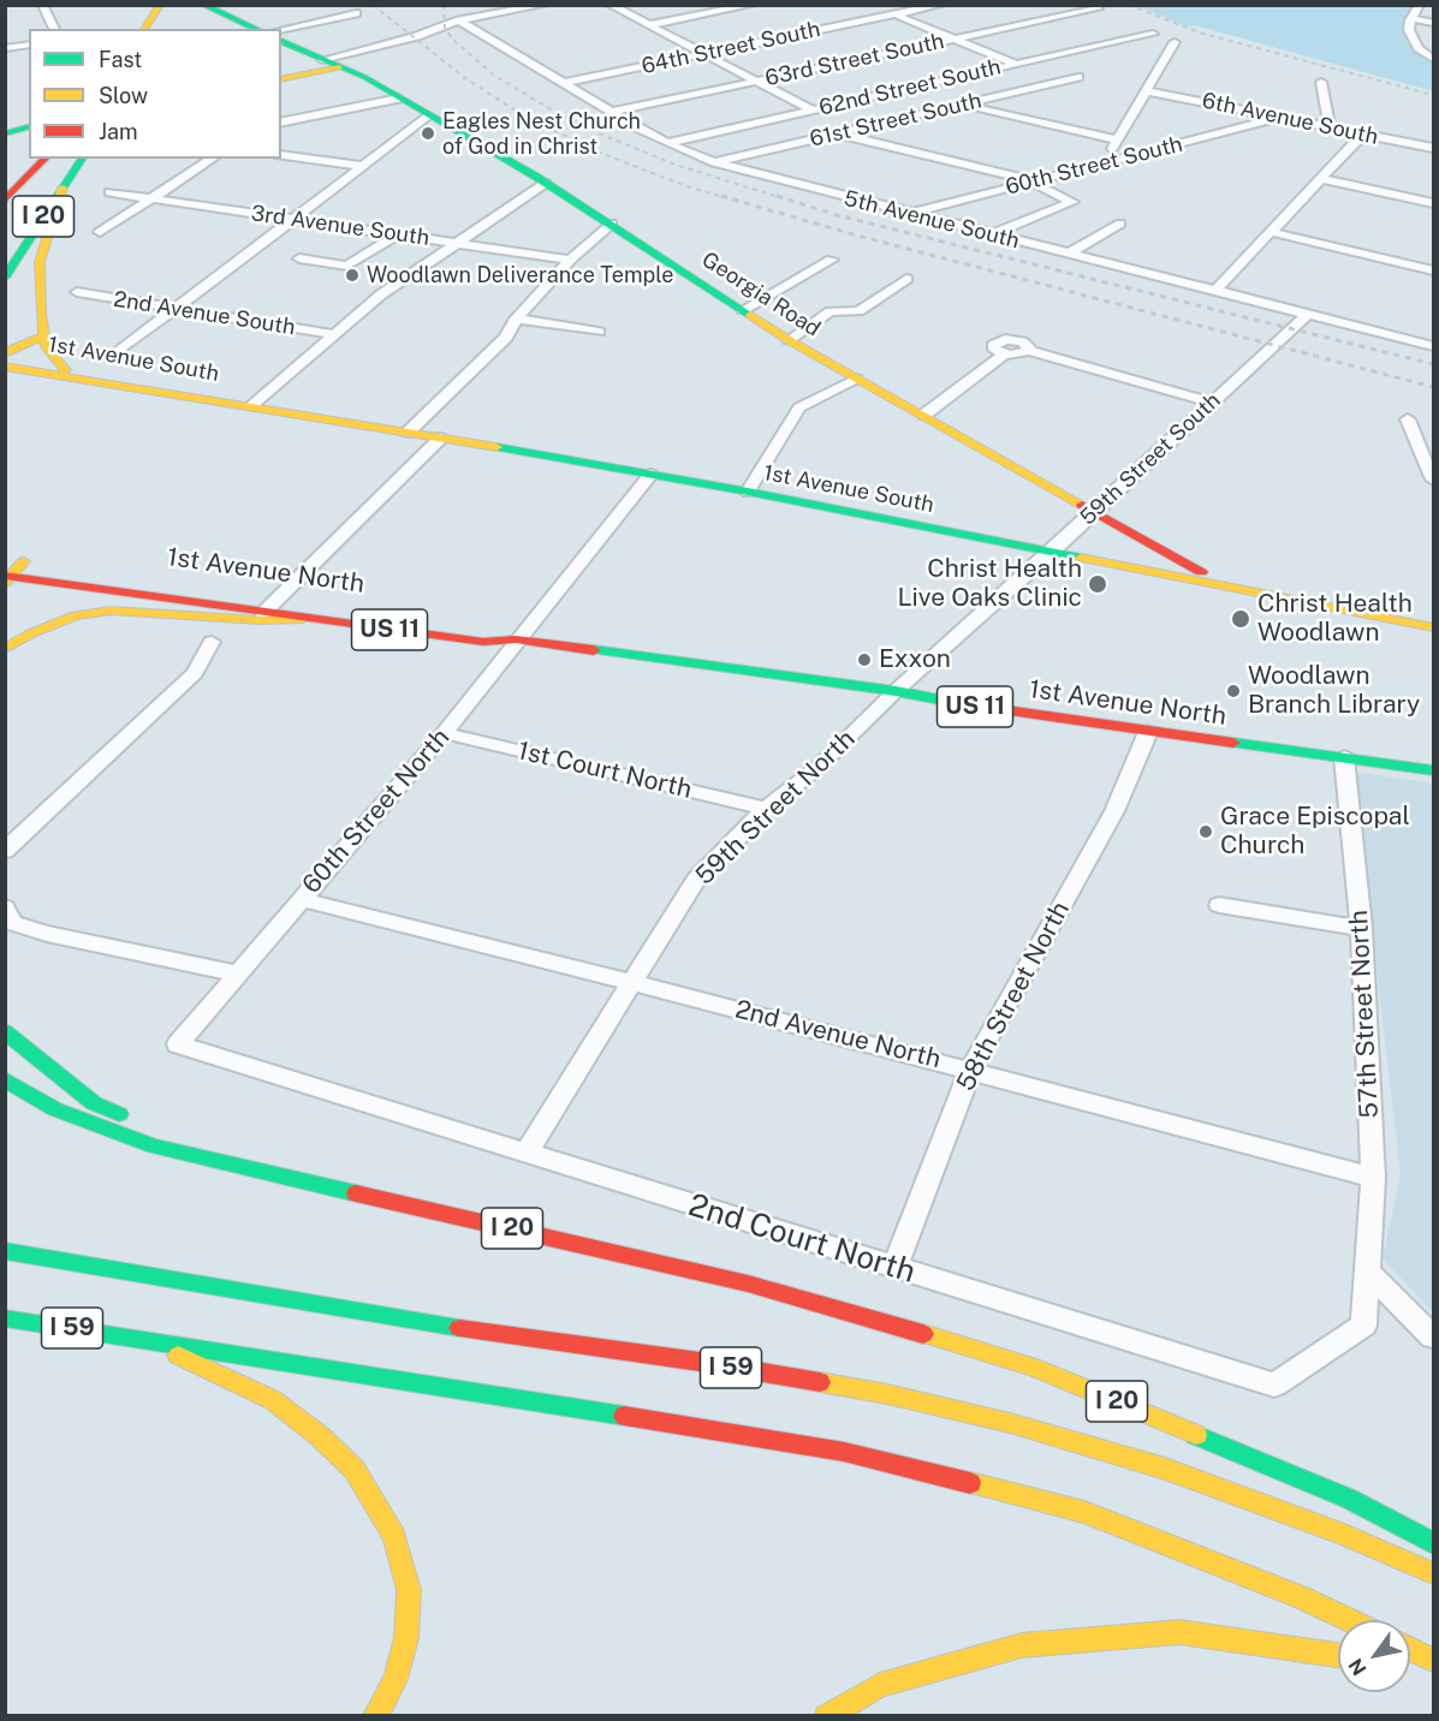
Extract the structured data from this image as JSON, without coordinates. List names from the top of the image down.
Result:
{
  "streets": {
    "main road": [
      "I 20",
      "Georgia Road",
      "1st Avenue South",
      "1st Avenue North",
      "US 11",
      "I 59"
    ],
    "street": [
      "64th Street South",
      "63rd Street South",
      "62nd Street South",
      "6th Avenue South",
      "61st Street South",
      "60th Street South",
      "5th Avenue South",
      "3rd Avenue South",
      "2nd Avenue South",
      "59th Street South",
      "1st Court North",
      "59th Street North",
      "60th Street North",
      "58th Street North",
      "57th Street North",
      "2nd Avenue North",
      "2nd Court North"
    ]
  },
  "crossings": [
    ["64th Street South", "5th Avenue South"],
    ["63rd Street South", "5th Avenue South"],
    ["62nd Street South", "5th Avenue South"],
    ["6th Avenue South", "60th Street South"],
    ["61st Street South", "5th Avenue South"],
    ["60th Street South", "5th Avenue South"],
    ["5th Avenue South", "59th Street South"],
    ["Georgia Road", "1st Avenue South"],
    ["Georgia Road", "59th Street South"],
    ["1st Avenue South", "59th Street South"],
    ["1st Avenue South", "60th Street North"],
    ["59th Street South", "59th Street North"],
    ["1st Avenue North", "59th Street North"],
    ["1st Avenue North", "60th Street North"],
    ["1st Avenue North", "58th Street North"],
    ["1st Avenue North", "57th Street North"],
    ["1st Court North", "59th Street North"],
    ["1st Court North", "60th Street North"],
    ["59th Street North", "2nd Avenue North"],
    ["59th Street North", "2nd Court North"],
    ["60th Street North", "2nd Avenue North"],
    ["60th Street North", "2nd Court North"],
    ["58th Street North", "2nd Avenue North"],
    ["58th Street North", "2nd Court North"],
    ["57th Street North", "2nd Avenue North"],
    ["57th Street North", "2nd Court North"]
  ],
  "places": [
    "Eagles Nest Church of God in Christ",
    "Woodlawn Deliverance Temple",
    "Christ Health Live Oaks Clinic",
    "Christ Health Woodlawn",
    "Exxon",
    "Woodlawn Branch Library",
    "Grace Episcopal Church"
  ],
  "legend": ["Fast", "Slow", "Jam"],
  "north": "bottom left"
}
